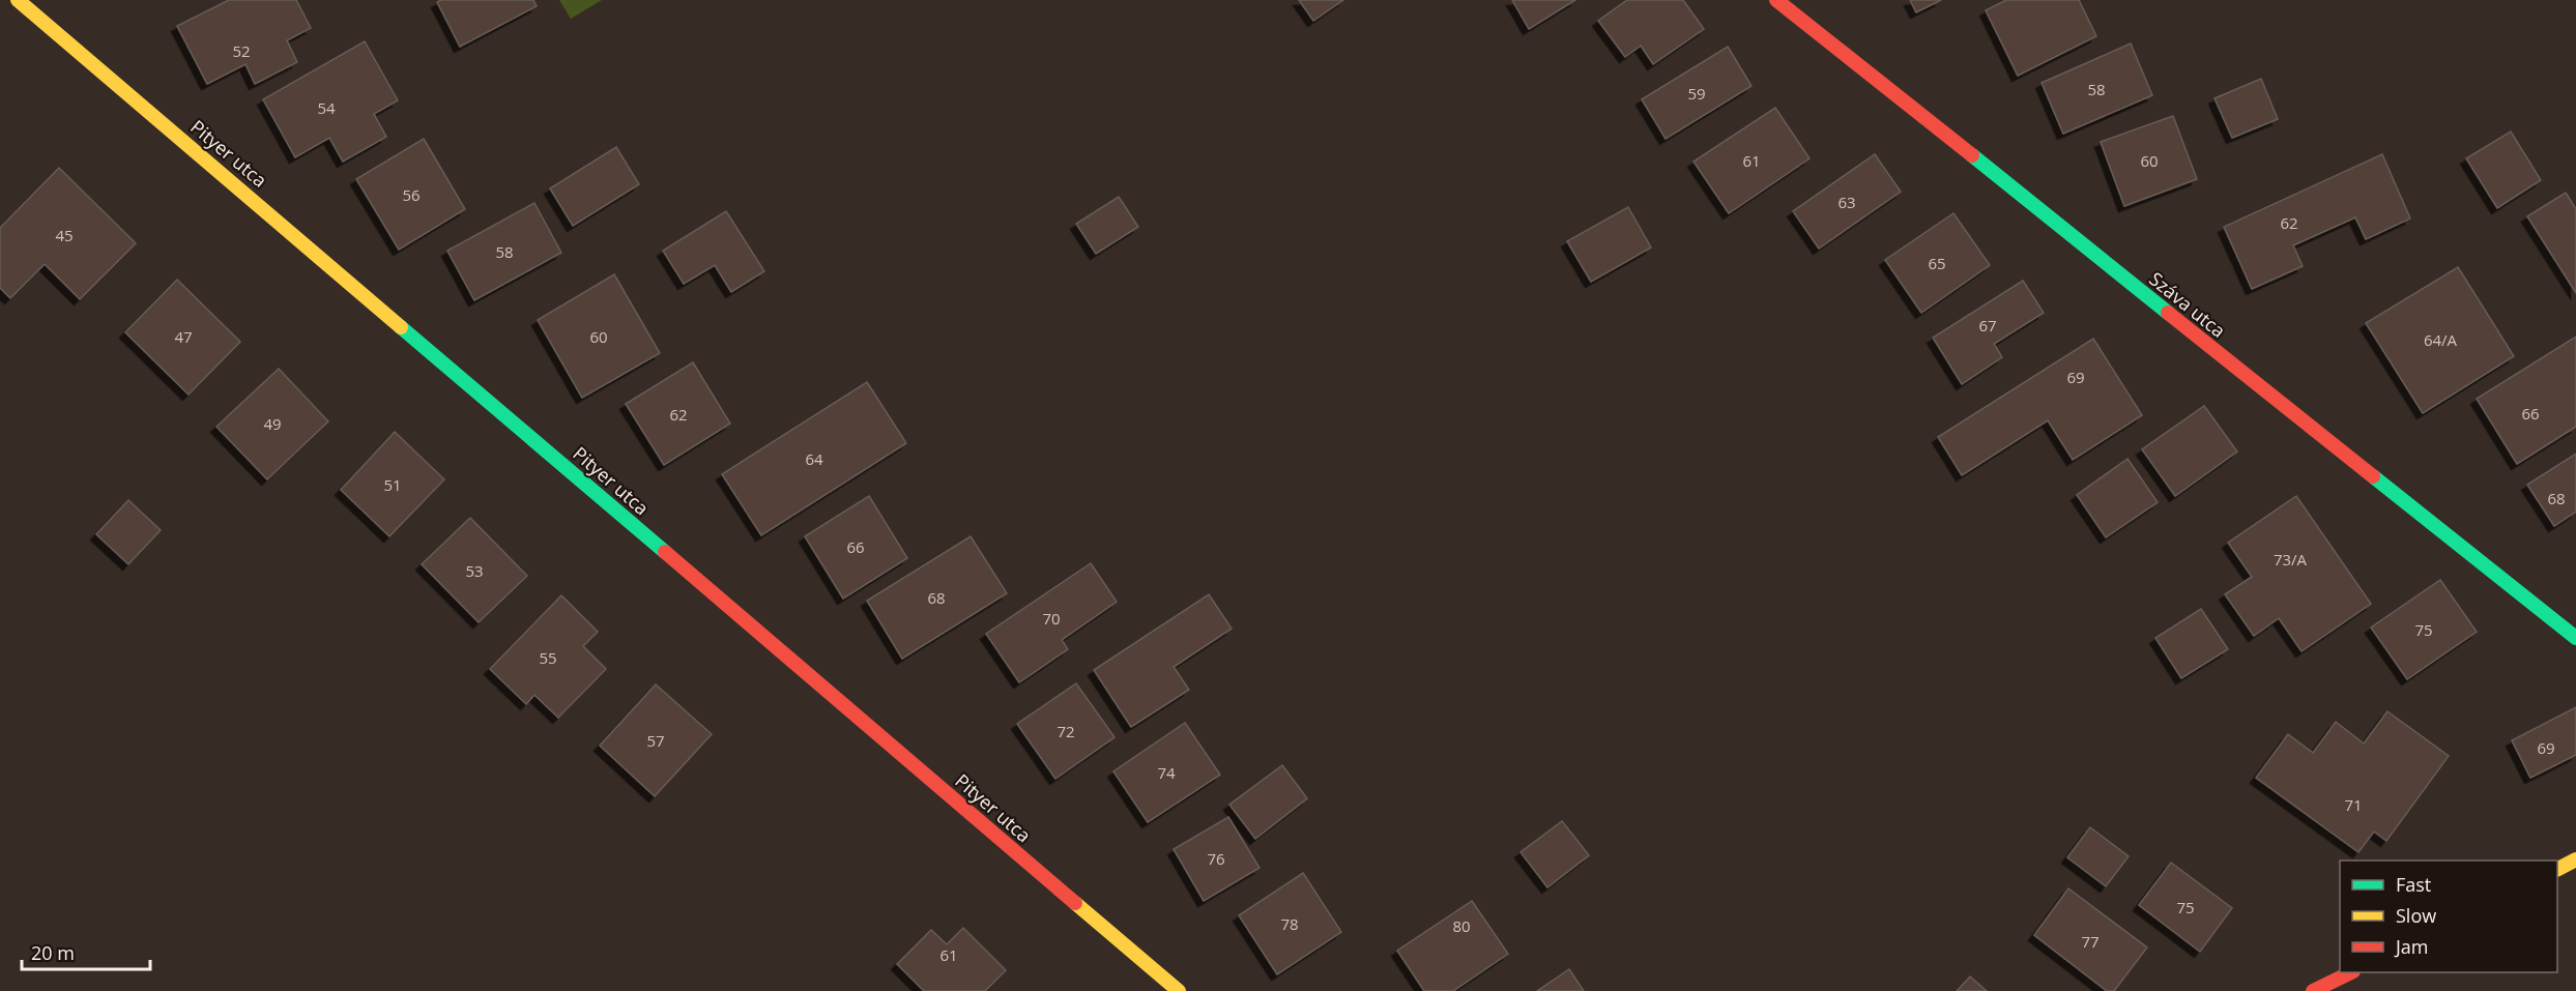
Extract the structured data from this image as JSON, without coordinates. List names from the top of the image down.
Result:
{
  "streets": {
    "street": ["Pityer utca", "Száva utca"]
  },
  "house_numbers": [
    "52",
    "58",
    "59",
    "54",
    "61",
    "60",
    "56",
    "63",
    "62",
    "45",
    "58",
    "65",
    "67",
    "47",
    "60",
    "64/A",
    "69",
    "66",
    "62",
    "49",
    "64",
    "51",
    "68",
    "66",
    "73/A",
    "53",
    "68",
    "70",
    "75",
    "55",
    "72",
    "57",
    "69",
    "74",
    "71",
    "76",
    "75",
    "78",
    "80",
    "77",
    "61"
  ],
  "legend": ["Fast", "Slow", "Jam"],
  "scale_bar": "20 m"
}
